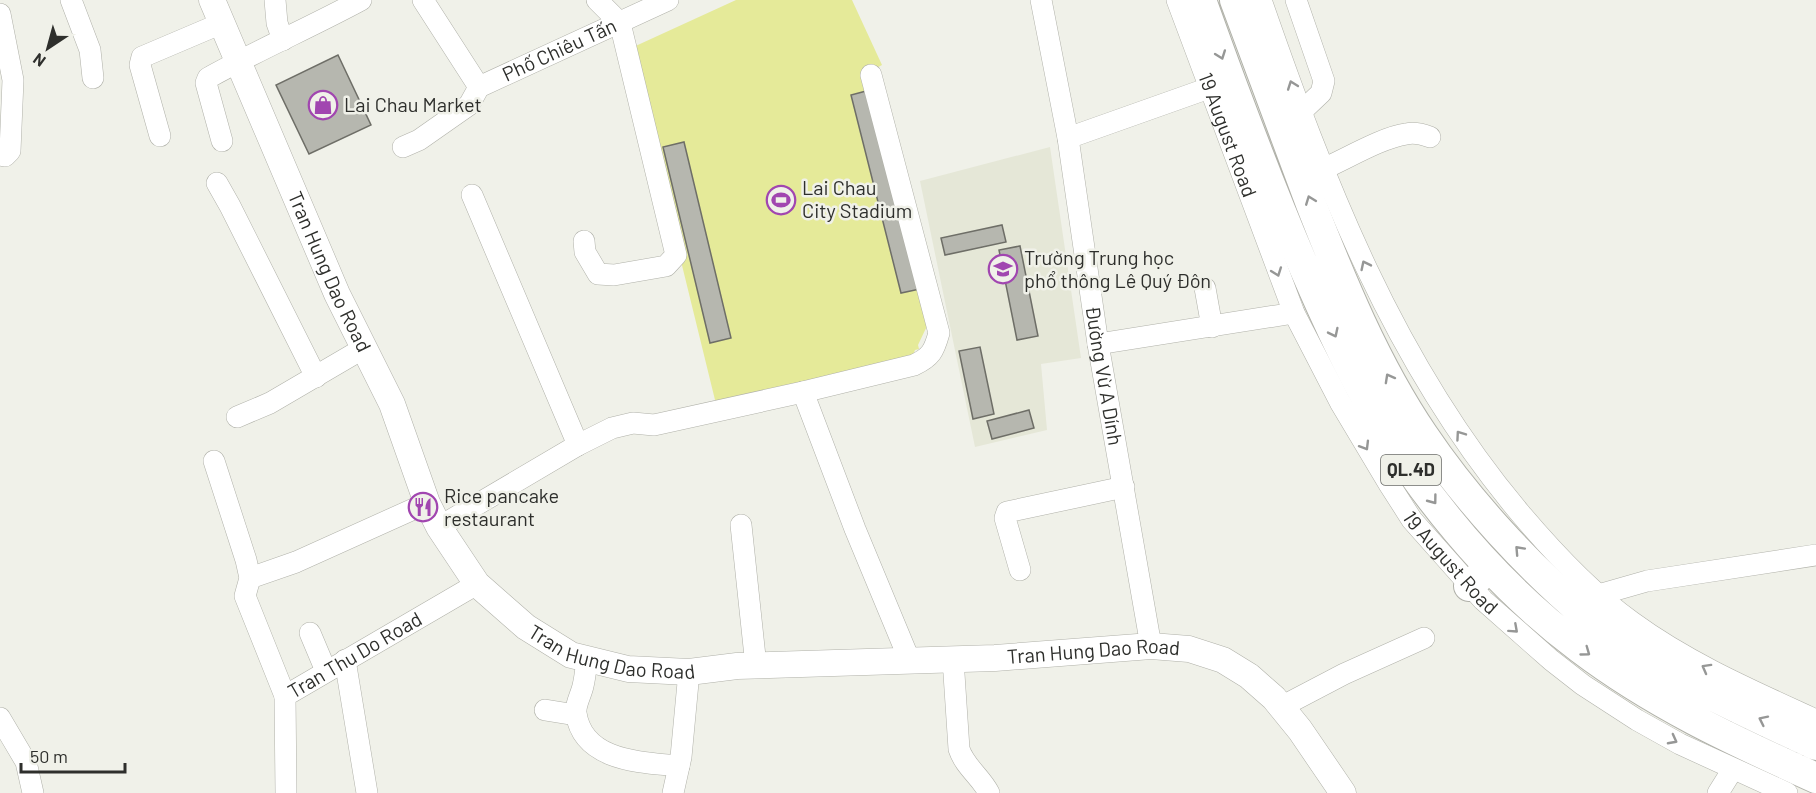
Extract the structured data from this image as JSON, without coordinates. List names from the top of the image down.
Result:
{
  "streets": {
    "highway": ["19 August Road", "QL.4D"],
    "main road": ["Tran Hung Dao Road"],
    "street": ["Phố Chiêu Tấn", "Đường Vừ A Dính", "Tran Thu Do Road"]
  },
  "crossings": [
    ["Tran Hung Dao Road", "Đường Vừ A Dính"],
    ["Tran Hung Dao Road", "Tran Thu Do Road"]
  ],
  "places": {
    "shop": ["Lai Chau Market"],
    "sports": ["Lai Chau City Stadium"],
    "school or university": ["Trường Trung học phổ thông Lê Quý Đôn"],
    "restaurant": ["Rice pancake restaurant"]
  },
  "scale_bar": "50 m",
  "north": "bottom left"
}
